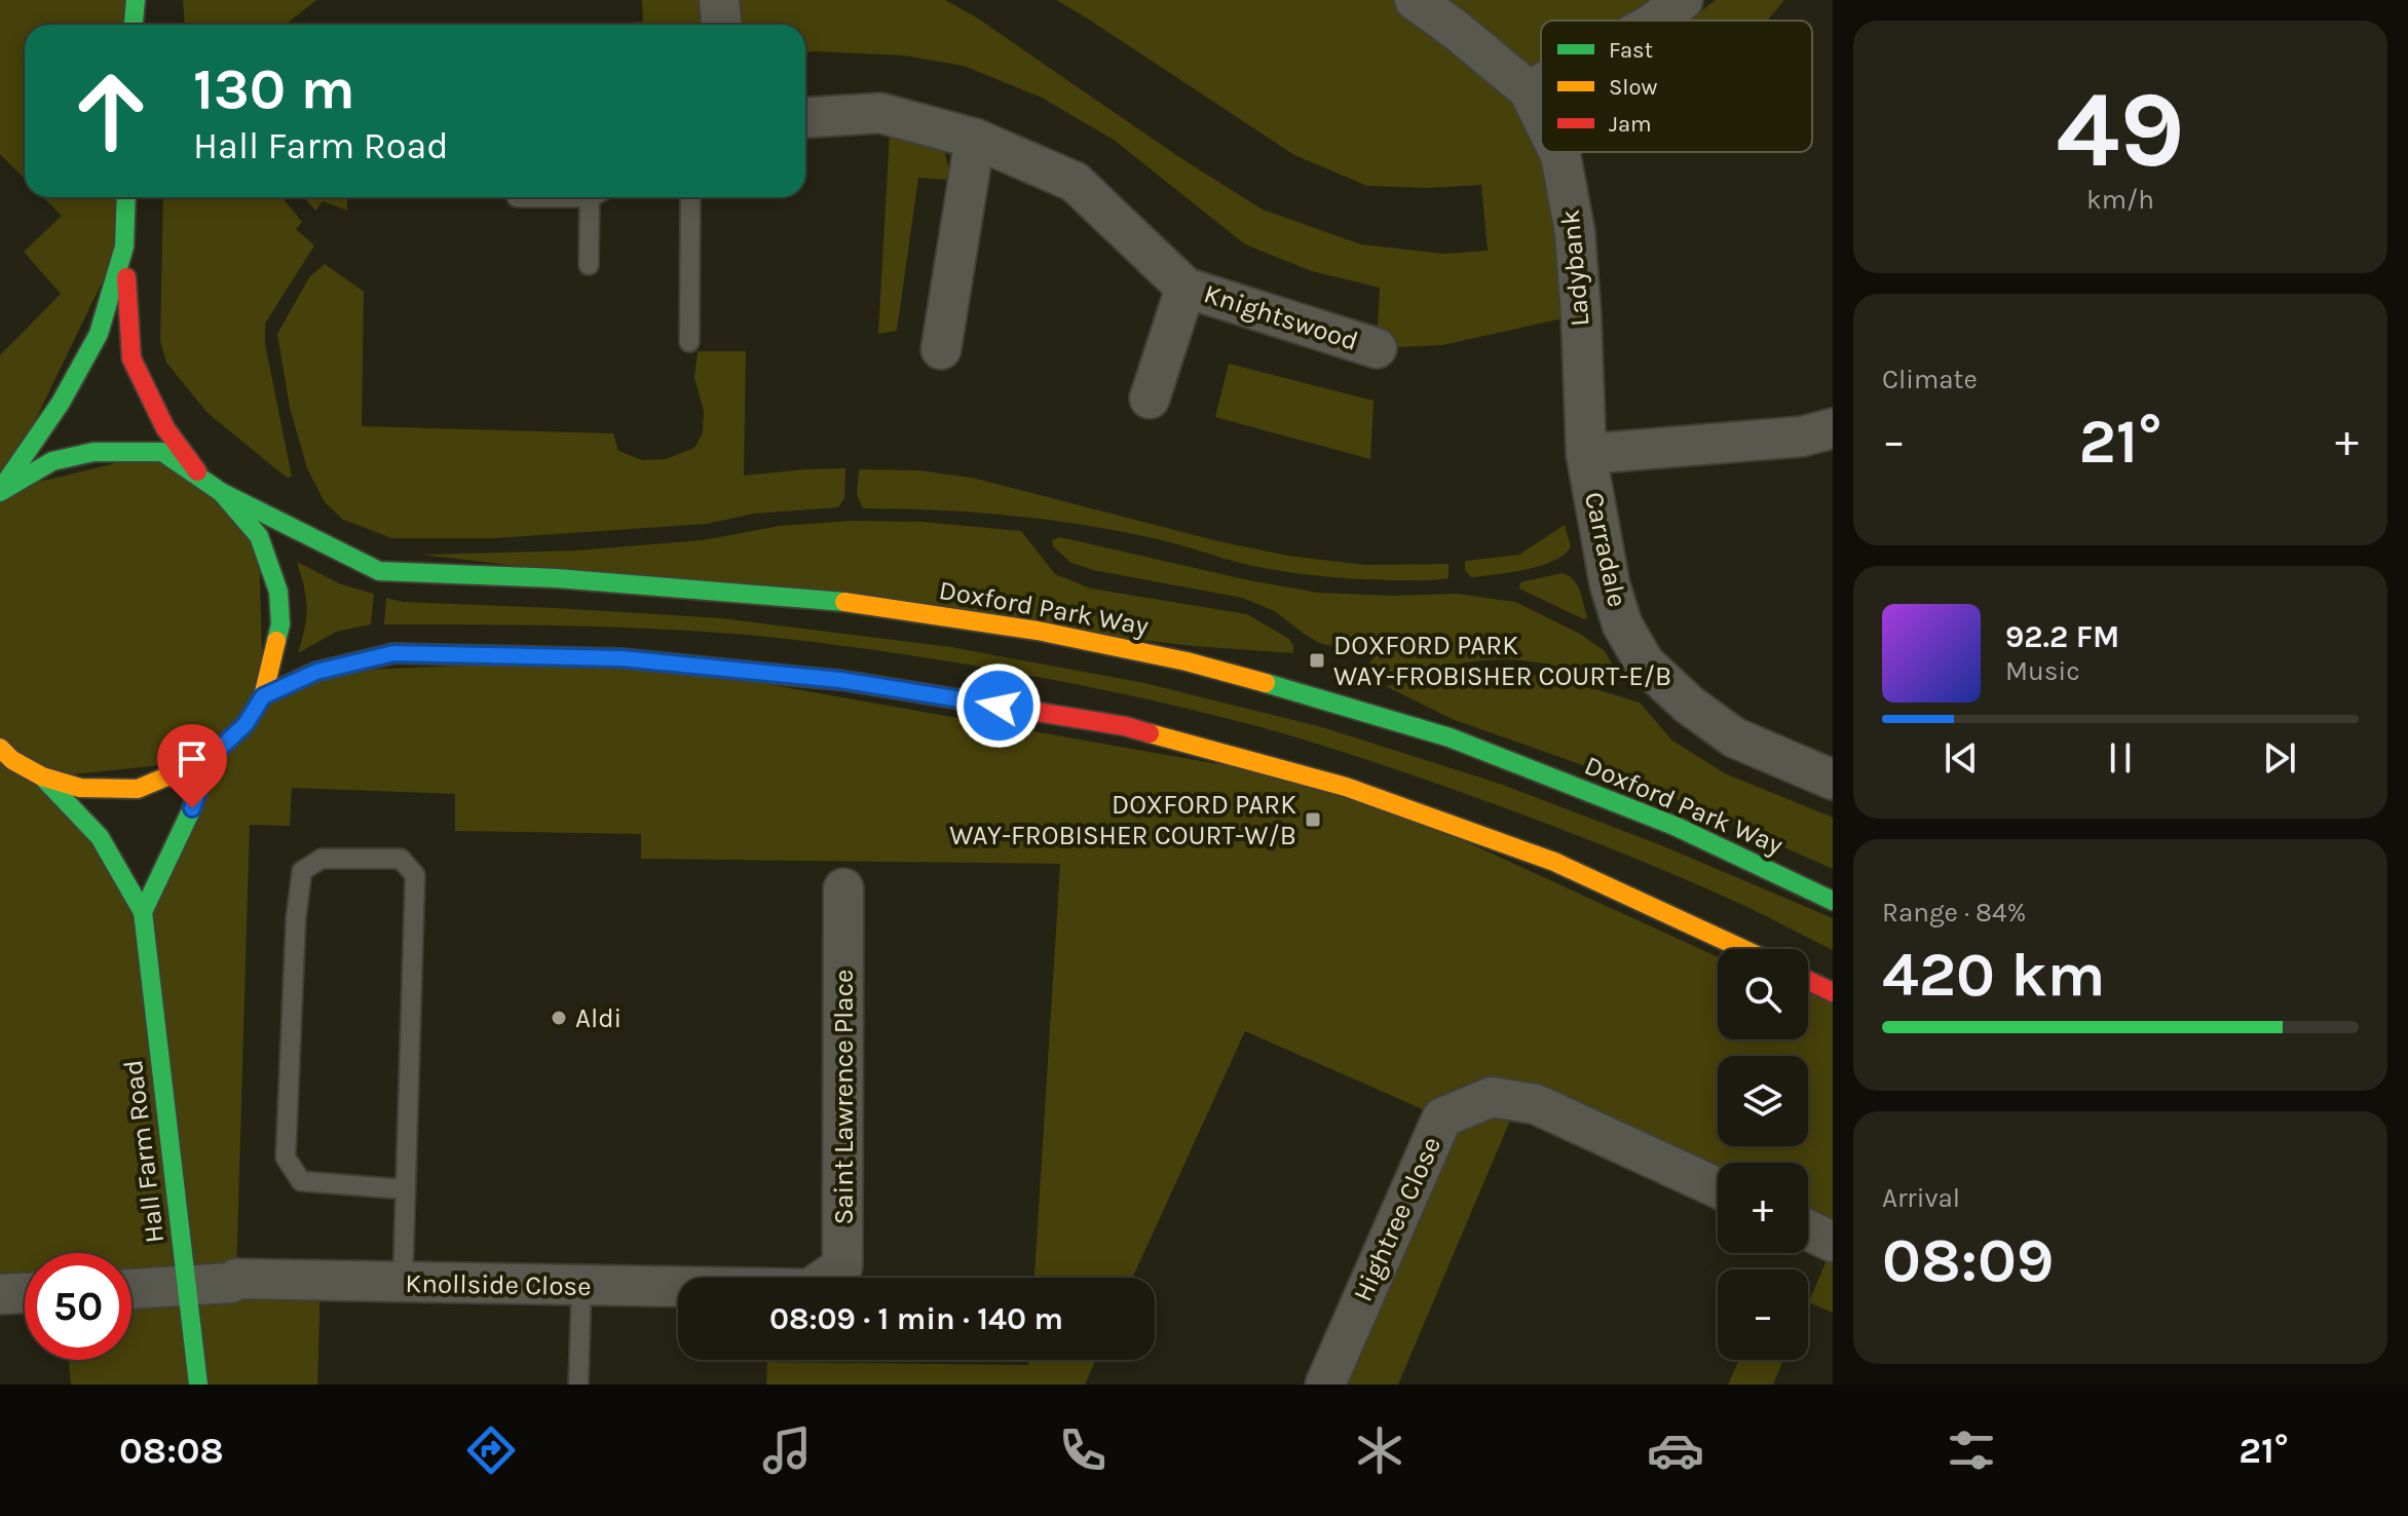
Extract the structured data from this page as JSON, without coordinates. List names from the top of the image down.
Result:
{
  "streets": {
    "main road": ["Doxford Park Way", "Hall Farm Road"],
    "street": [
      "Ladybank",
      "Knightswood",
      "Carradale",
      "Saint Lawrence Place",
      "Hightree Close",
      "Knollside Close"
    ]
  },
  "crossings": [
    ["Ladybank", "Carradale"],
    ["Doxford Park Way", "Hall Farm Road"],
    ["Hall Farm Road", "Knollside Close"]
  ],
  "places": {
    "transit": ["DOXFORD PARK WAY-FROBISHER COURT-E/B", "DOXFORD PARK WAY-FROBISHER COURT-W/B"],
    "other": ["Aldi"]
  },
  "legend": ["Fast", "Slow", "Jam"],
  "page": {
    "tile": [
      ["49", "km/h"],
      "Climate",
      ["Range · 84%", "420 km"],
      ["Arrival", "08:09"]
    ],
    "turn": ["130 m", "Hall Farm Road"],
    "heat": ["−", "21°", "+"],
    "song": ["92.2 FM", "Music"],
    "map_buttons": ["+", "−"],
    "limit": "50",
    "trip": "08:09 · 1 min · 140 m",
    "tabs": ["08:08", "21°"]
  }
}
